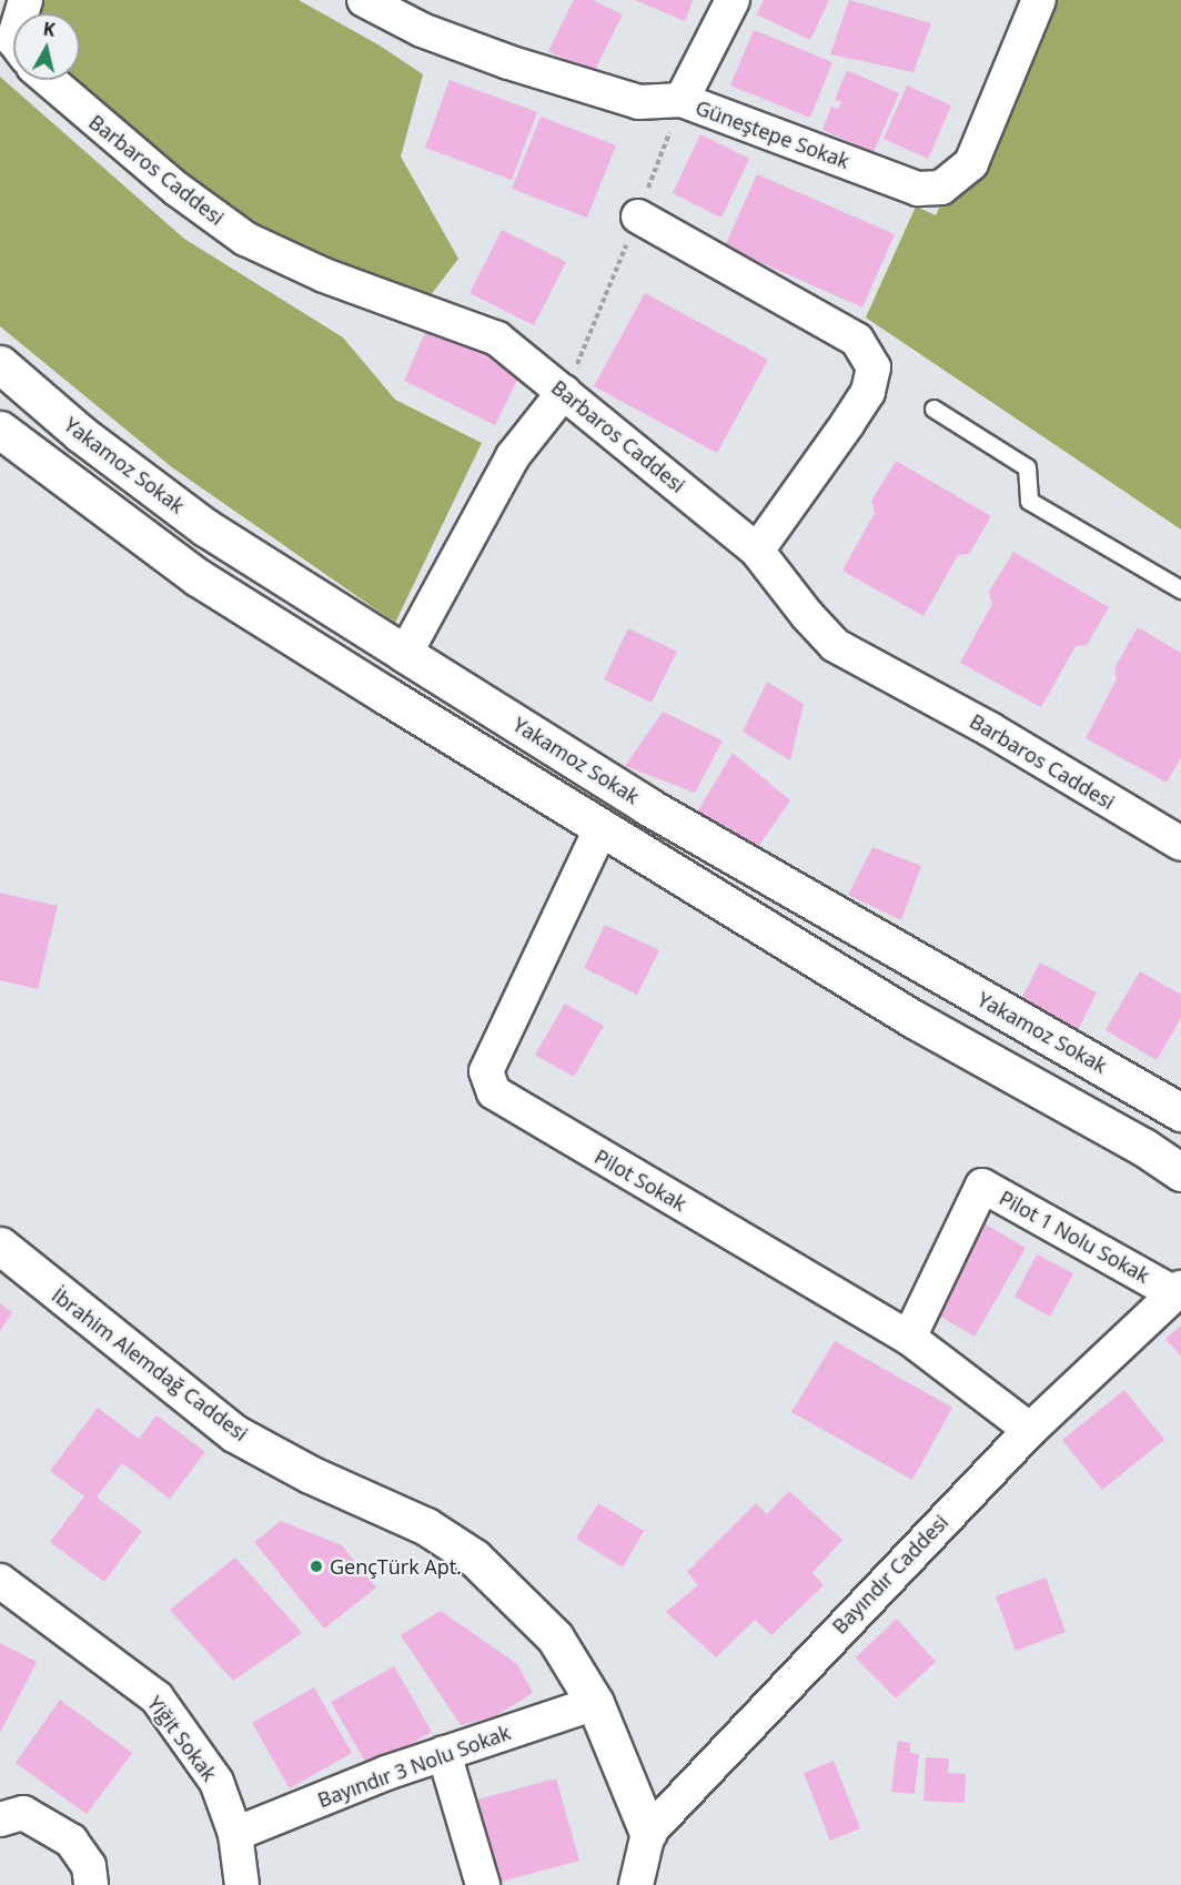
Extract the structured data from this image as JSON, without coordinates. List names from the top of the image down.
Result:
{
  "streets": {
    "main road": ["Yakamoz Sokak", "İbrahim Alemdağ Caddesi"],
    "street": [
      "Güneştepe Sokak",
      "Barbaros Caddesi",
      "Pilot Sokak",
      "Pilot 1 Nolu Sokak",
      "Bayındır Caddesi",
      "Yiğit Sokak",
      "Bayındır 3 Nolu Sokak"
    ]
  },
  "crossings": [
    ["Pilot Sokak", "Pilot 1 Nolu Sokak"],
    ["Pilot Sokak", "Bayındır Caddesi"],
    ["Pilot 1 Nolu Sokak", "Bayındır Caddesi"],
    ["İbrahim Alemdağ Caddesi", "Bayındır Caddesi"],
    ["İbrahim Alemdağ Caddesi", "Bayındır 3 Nolu Sokak"],
    ["Yiğit Sokak", "Bayındır 3 Nolu Sokak"]
  ],
  "places": ["GençTürk Apt."],
  "north": "top"
}
